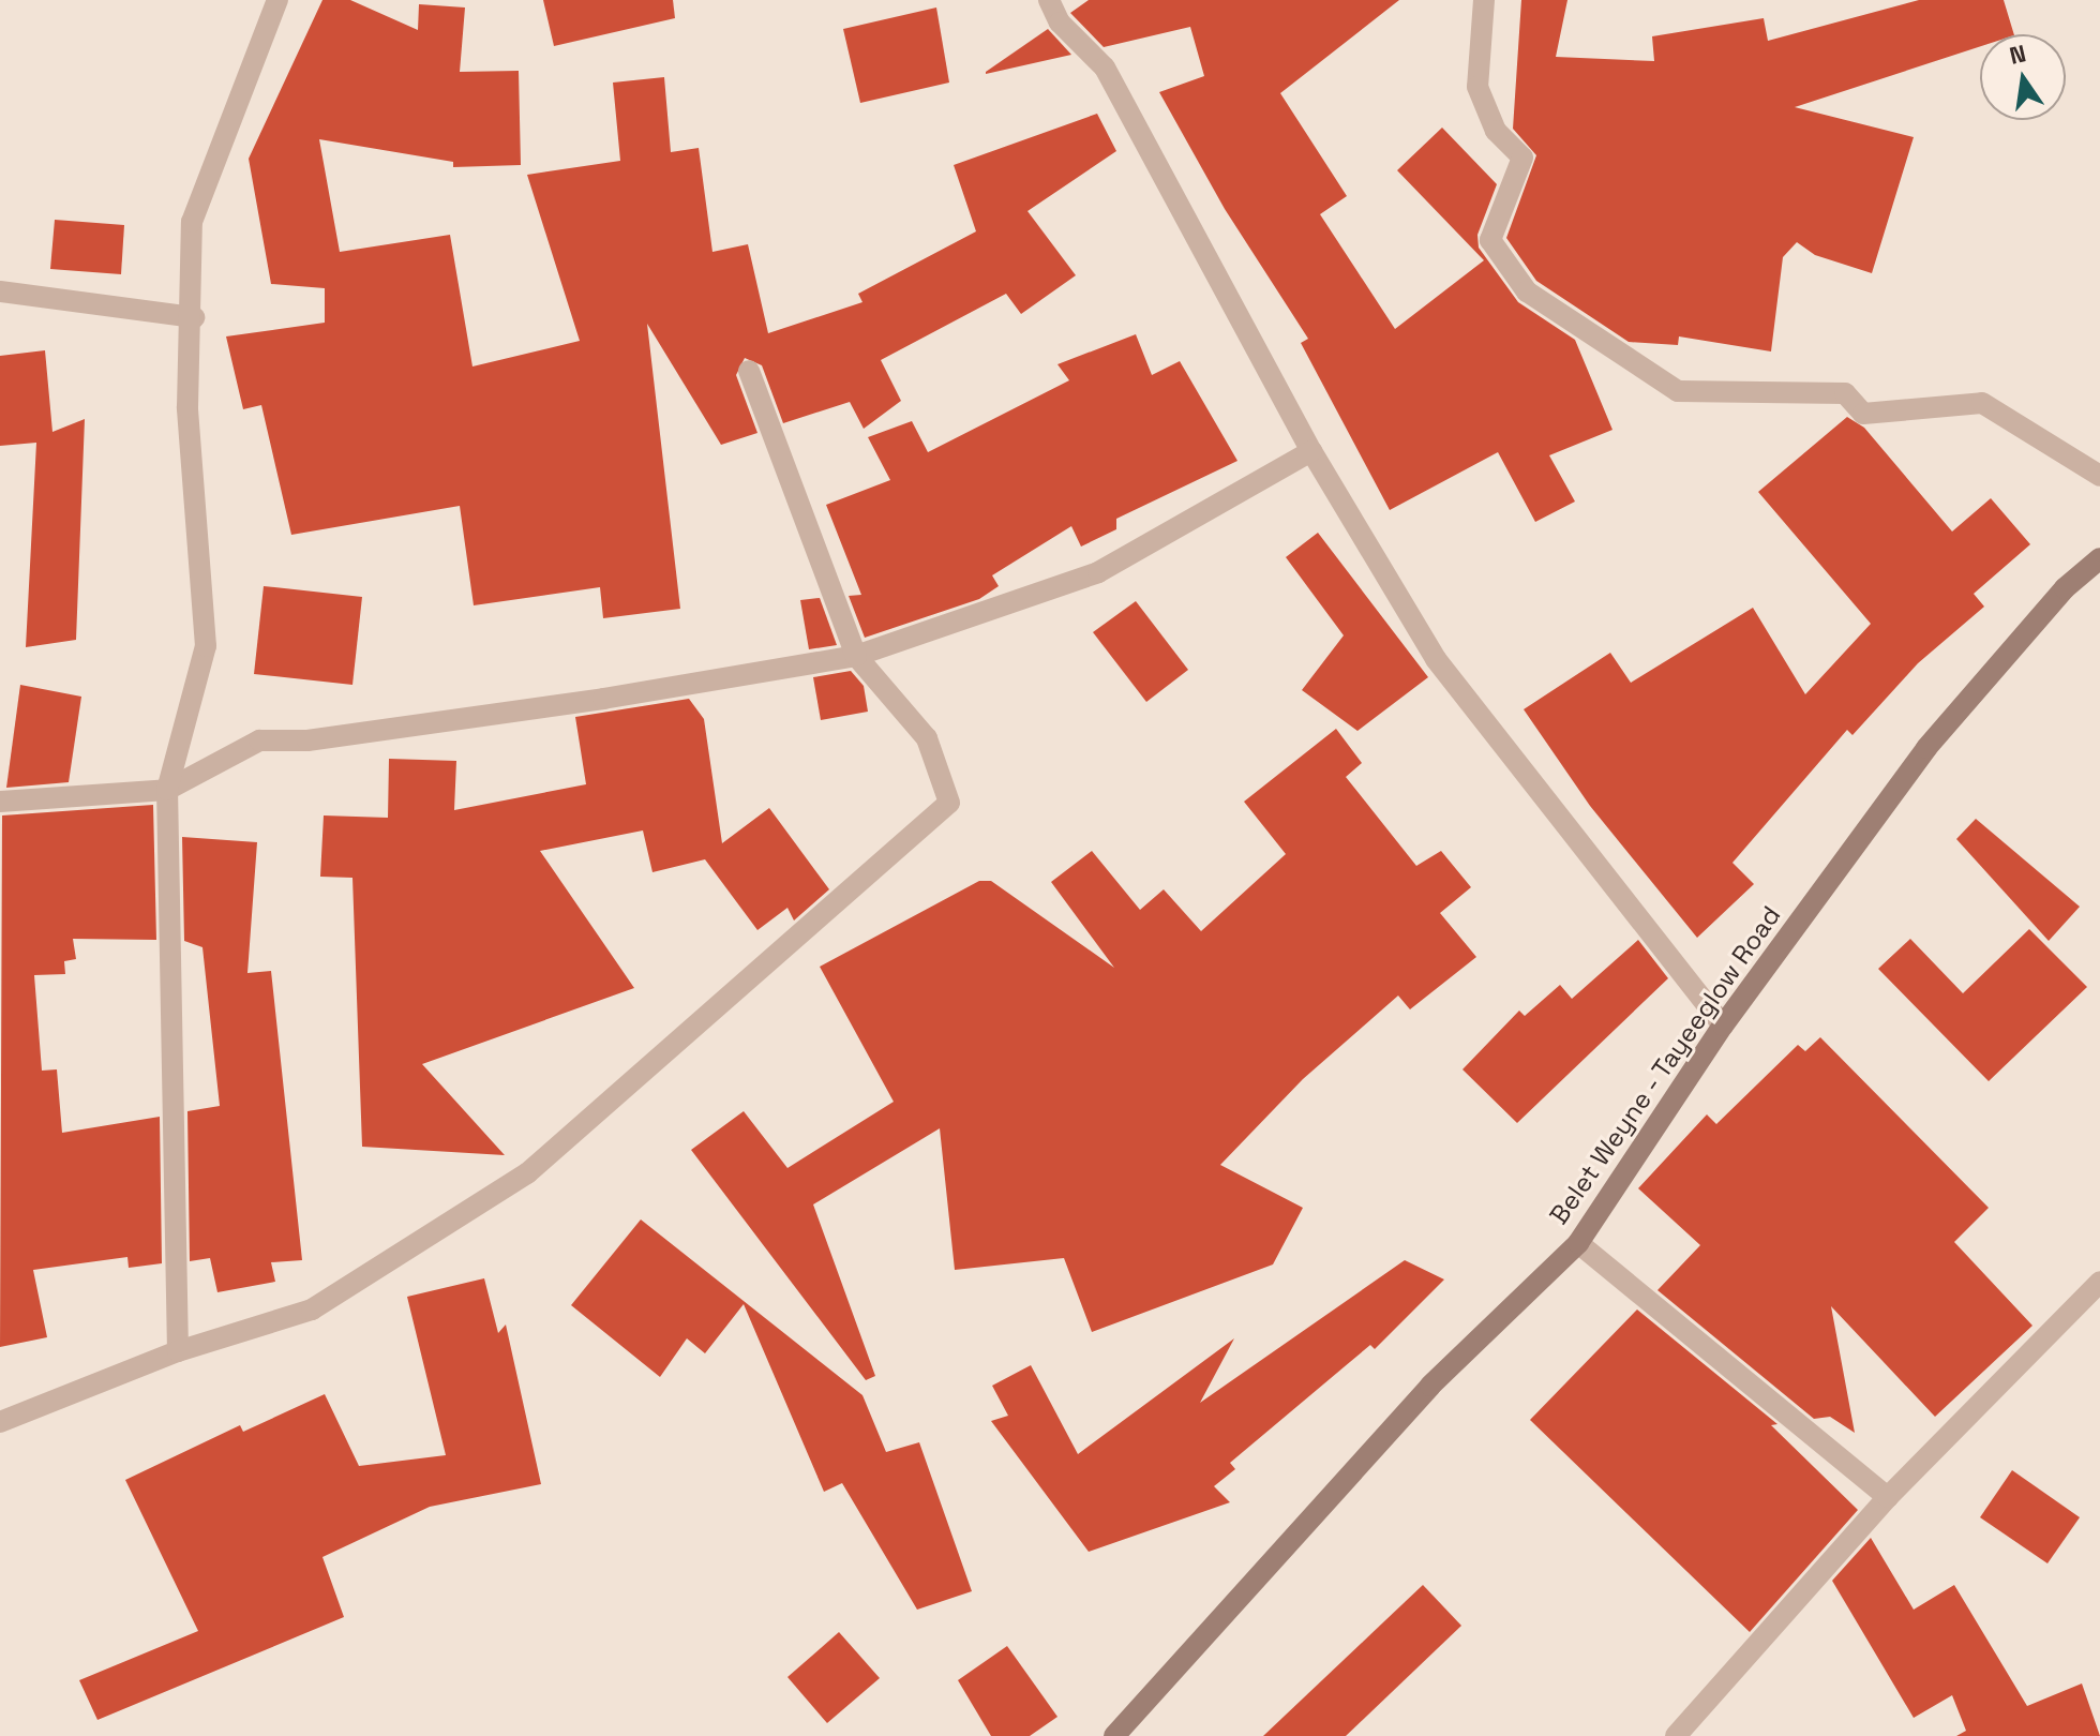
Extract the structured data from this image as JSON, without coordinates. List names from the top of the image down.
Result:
{
  "streets": {
    "main road": ["Belet Weyne - Tayeeglow Road"]
  },
  "north": "top"
}
